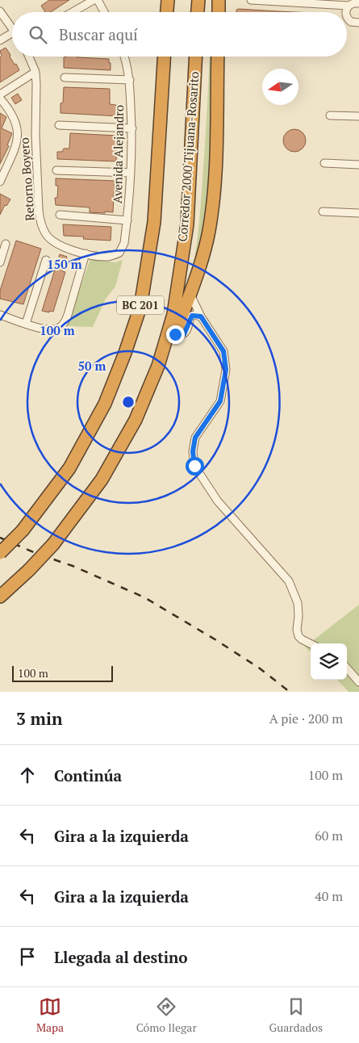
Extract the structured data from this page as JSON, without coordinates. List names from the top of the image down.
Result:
{
  "streets": {
    "highway": ["Corredor 2000 Tijuana-Rosarito", "BC 201"],
    "street": ["Avenida Alejandro", "Retorno Boyero"]
  },
  "crossings": [
    ["Avenida Alejandro", "Retorno Boyero"]
  ],
  "scale_bar": "100 m",
  "north": "left",
  "page": {
    "search": "Buscar aquí",
    "scale": "100 m",
    "heading": ["3 min", "A pie · 200 m"],
    "list": [
      ["Continúa", "100 m"],
      ["Gira a la izquierda", "60 m"],
      ["Gira a la izquierda", "40 m"],
      "Llegada al destino"
    ],
    "nav": ["Mapa", "Cómo llegar", "Guardados"]
  },
  "rings": ["150 m", "100 m", "50 m"]
}
